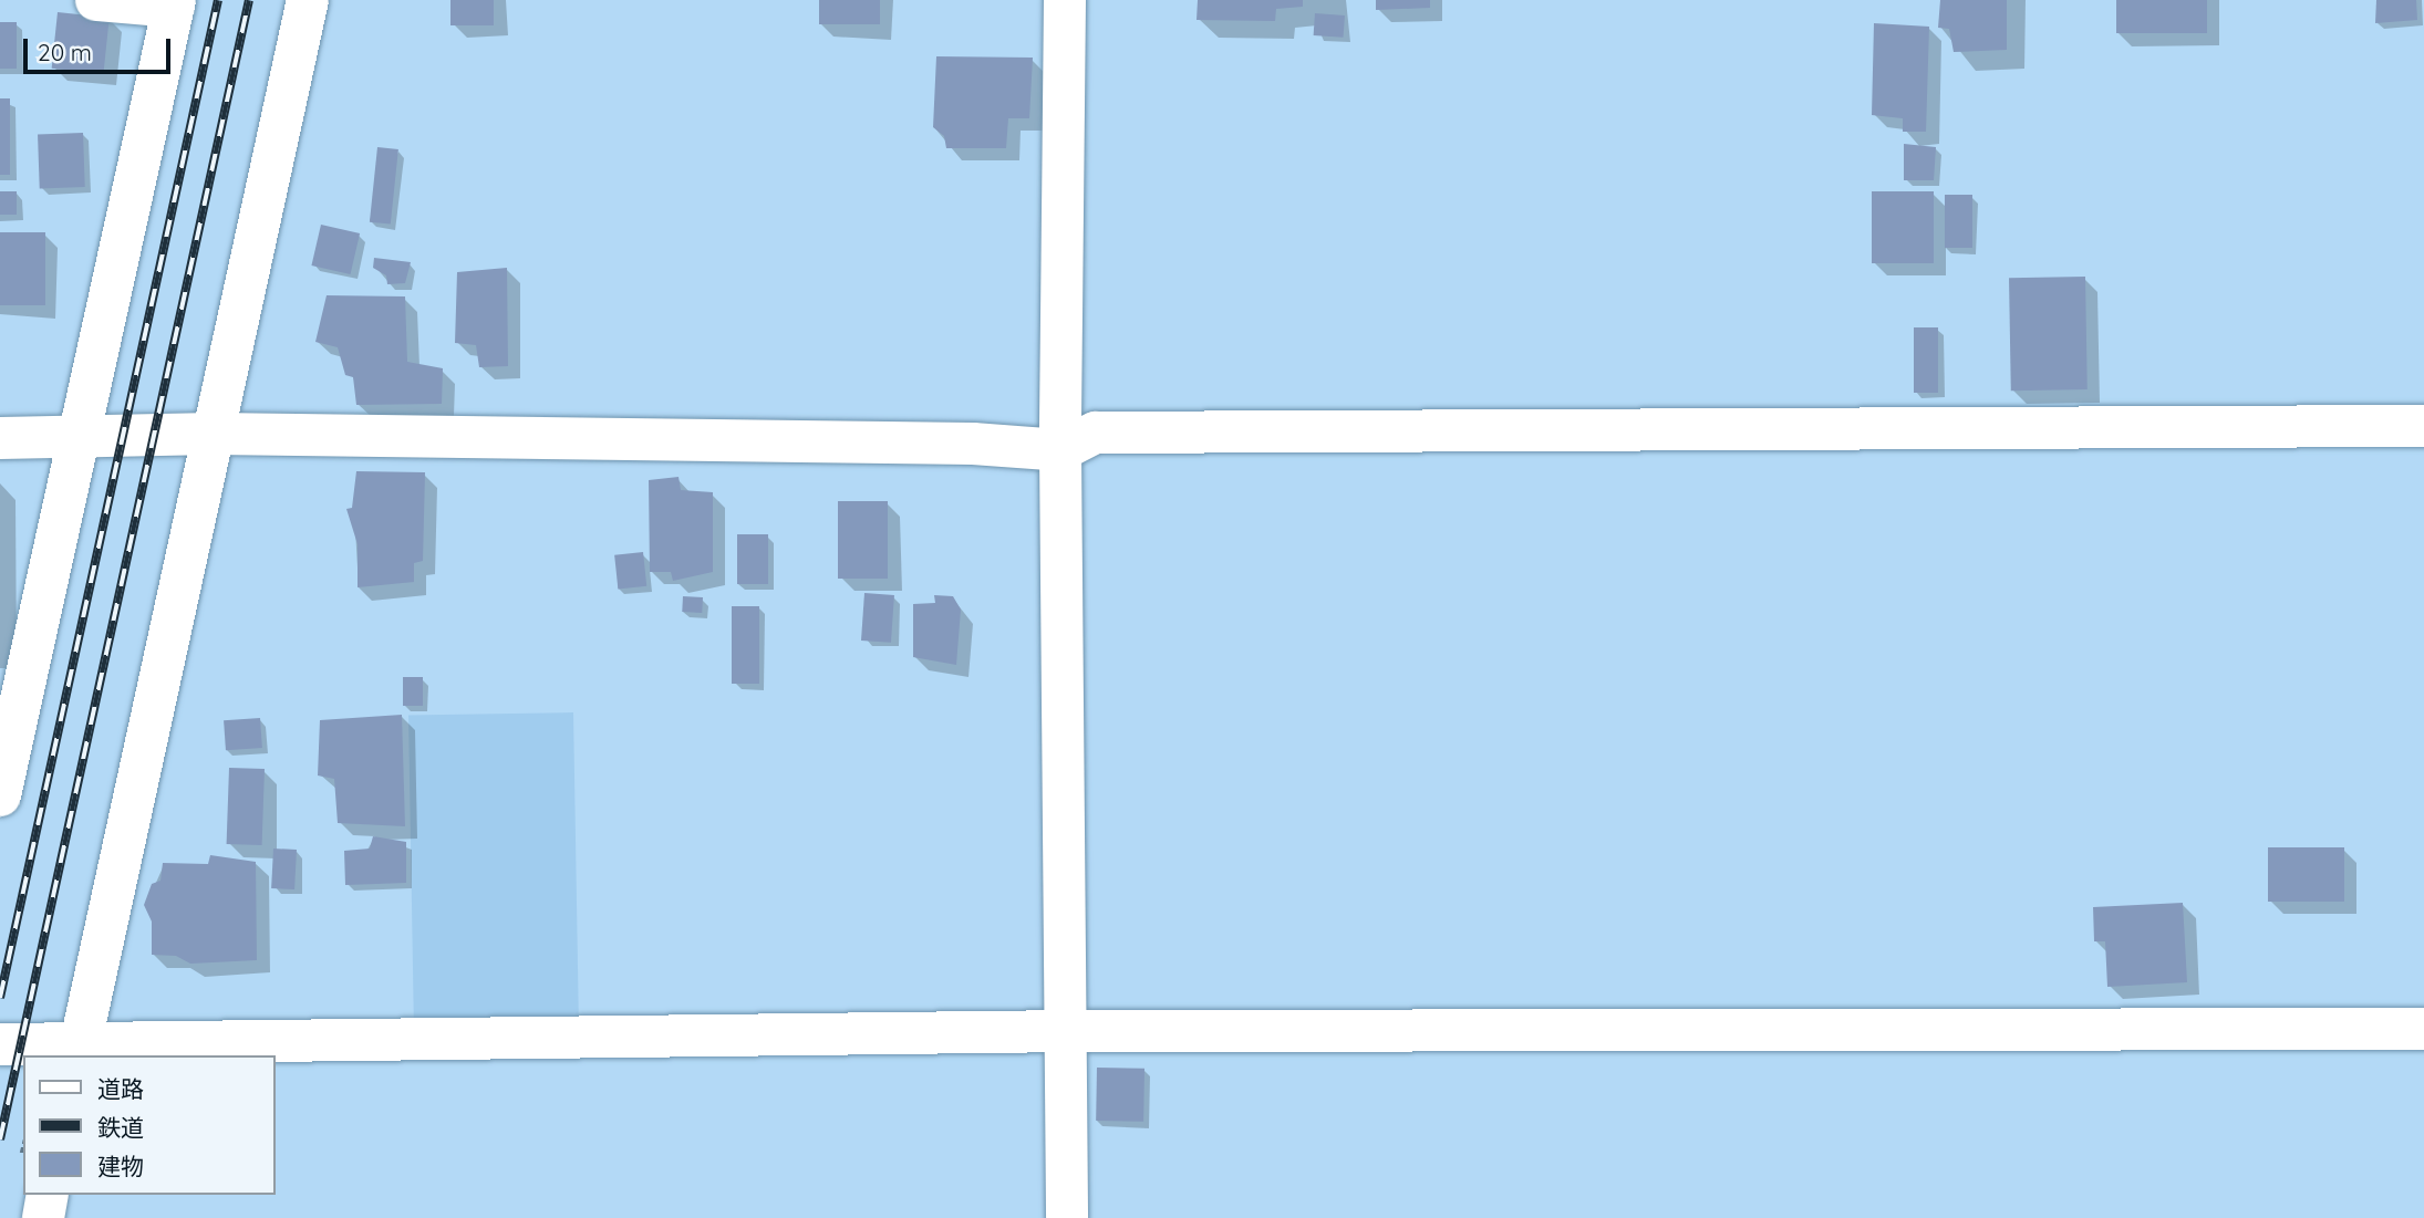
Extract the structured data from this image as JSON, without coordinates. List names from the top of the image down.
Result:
{
  "legend": ["道路", "鉄道", "建物"],
  "scale_bar": "20 m"
}
